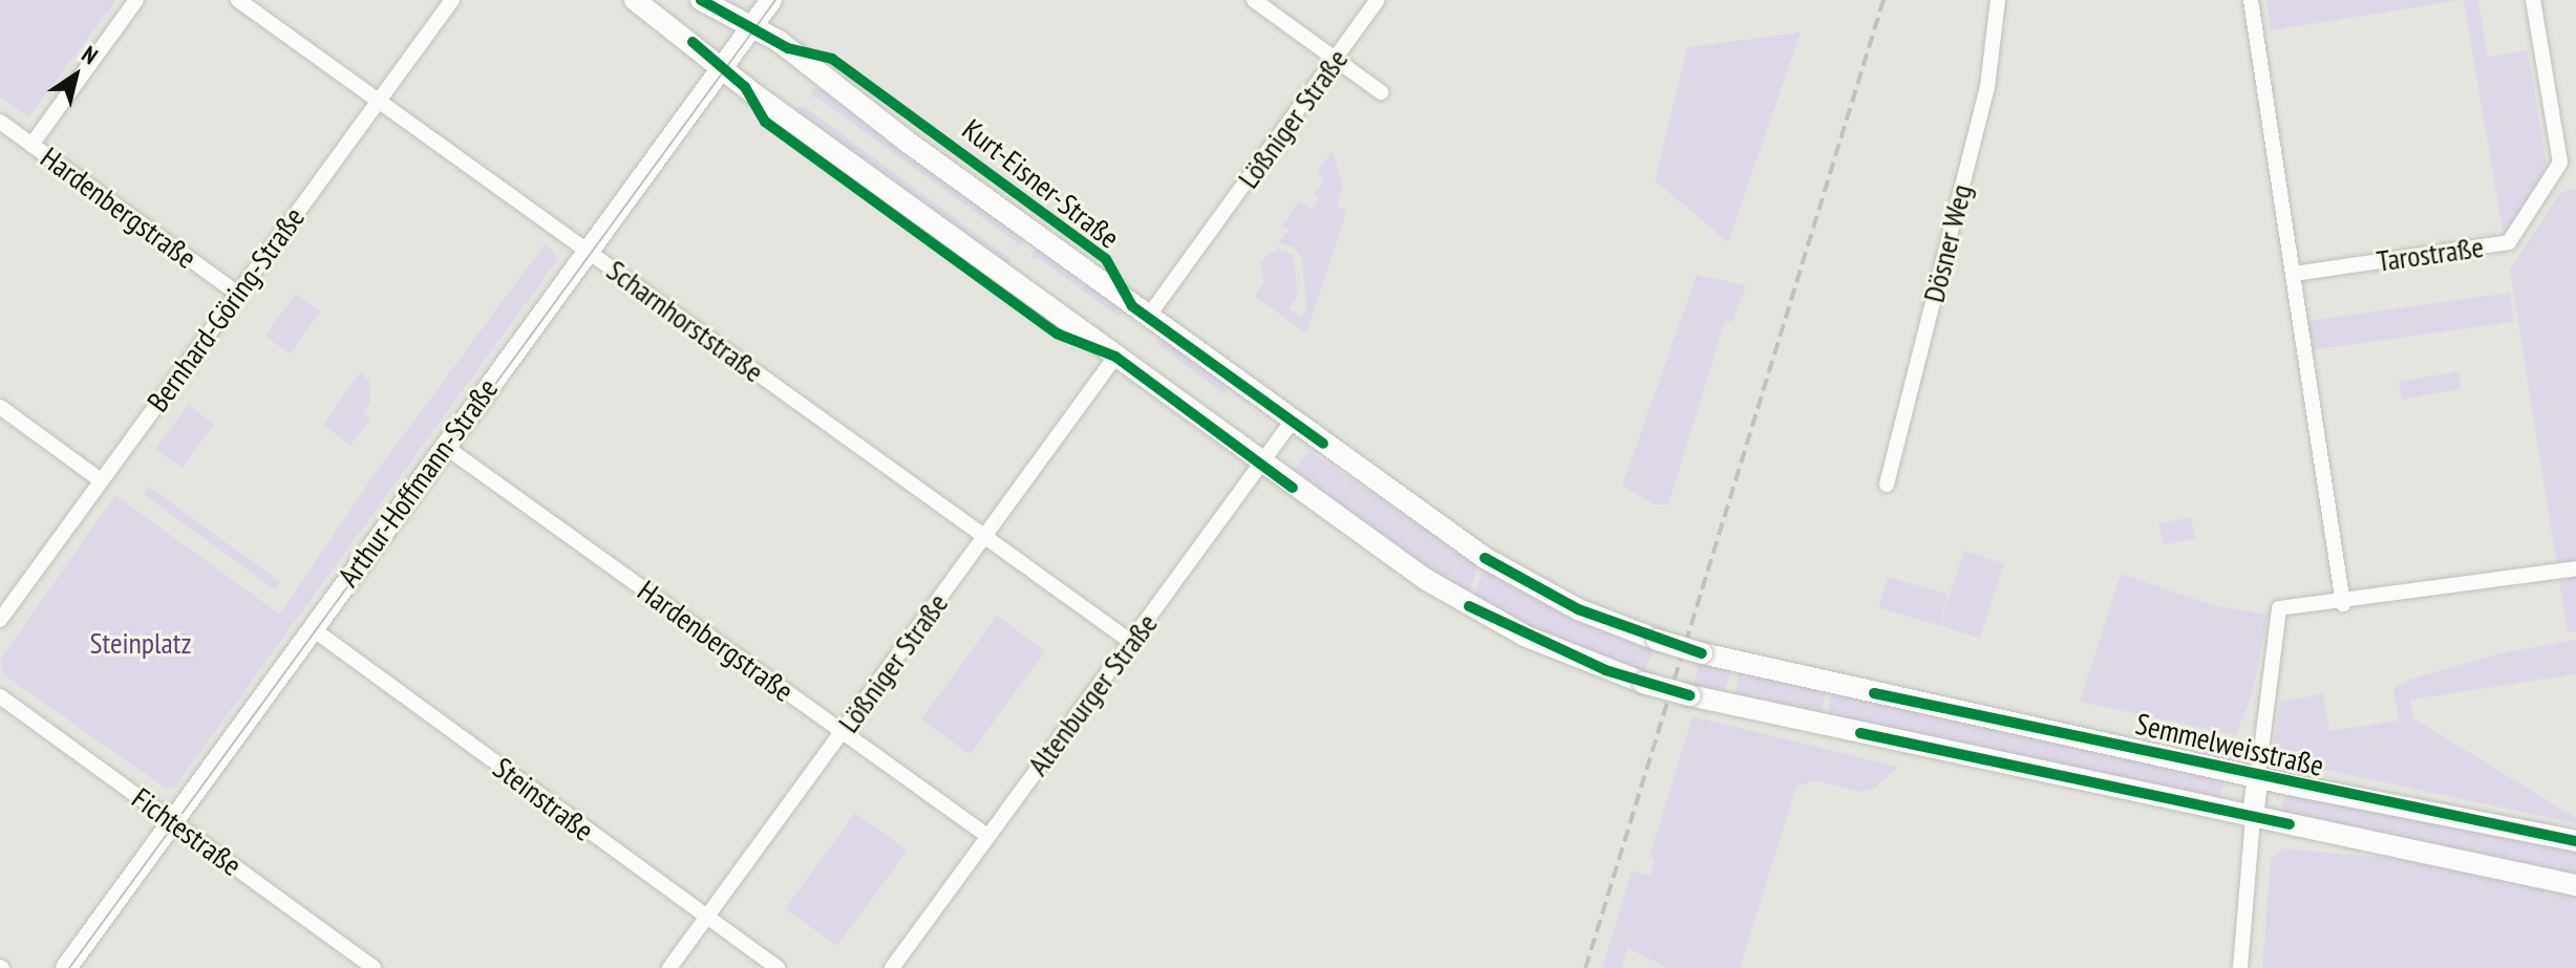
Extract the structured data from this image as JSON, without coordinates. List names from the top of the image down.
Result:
{
  "streets": {
    "main road": ["Kurt-Eisner-Straße", "Arthur-Hoffmann-Straße", "Semmelweisstraße"],
    "street": [
      "Lößniger Straße",
      "Hardenbergstraße",
      "Dösner Weg",
      "Tarostraße",
      "Bernhard-Göring-Straße",
      "Scharnhorststraße",
      "Altenburger Straße",
      "Steinstraße",
      "Fichtestraße"
    ]
  },
  "crossings": [
    ["Lößniger Straße", "Kurt-Eisner-Straße"],
    ["Lößniger Straße", "Hardenbergstraße"],
    ["Lößniger Straße", "Scharnhorststraße"],
    ["Lößniger Straße", "Steinstraße"],
    ["Kurt-Eisner-Straße", "Arthur-Hoffmann-Straße"],
    ["Kurt-Eisner-Straße", "Altenburger Straße"],
    ["Kurt-Eisner-Straße", "Semmelweisstraße"],
    ["Hardenbergstraße", "Bernhard-Göring-Straße"],
    ["Hardenbergstraße", "Arthur-Hoffmann-Straße"],
    ["Hardenbergstraße", "Altenburger Straße"],
    ["Bernhard-Göring-Straße", "Scharnhorststraße"],
    ["Scharnhorststraße", "Arthur-Hoffmann-Straße"],
    ["Scharnhorststraße", "Altenburger Straße"],
    ["Arthur-Hoffmann-Straße", "Steinstraße"],
    ["Arthur-Hoffmann-Straße", "Fichtestraße"]
  ],
  "parks": ["Steinplatz"],
  "north": "top right"
}
